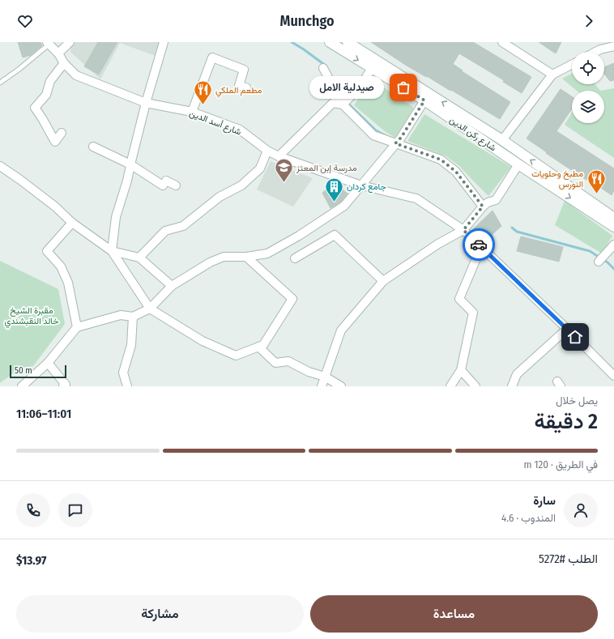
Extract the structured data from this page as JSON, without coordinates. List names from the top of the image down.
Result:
{
  "streets": {
    "main road": ["شارع ركن الدين"],
    "street": ["شارع أسد الدين"]
  },
  "parks": ["مقبرة الشيخ خالد النقبشندي"],
  "places": {
    "other": ["صيدلية الامل"],
    "restaurant": ["مطعم الملكي", "مطبخ وحلويات النورس"],
    "school or university": ["مدرسة إبن المعتز"],
    "building": ["جامع كردان"]
  },
  "scale_bar": "50 m",
  "page": {
    "header": "Munchgo",
    "bubble": "صيدلية الامل",
    "scale": "50 m",
    "heading": ["2 دقيقة", "يصل خلال", "11:01–11:06"],
    "panel": [
      "سارة",
      "المندوب · 4.6",
      "الطلب #5272",
      "$13.97"
    ],
    "bar": "في الطريق · 120 m",
    "buttons": ["مساعدة", "مشاركة"]
  }
}
